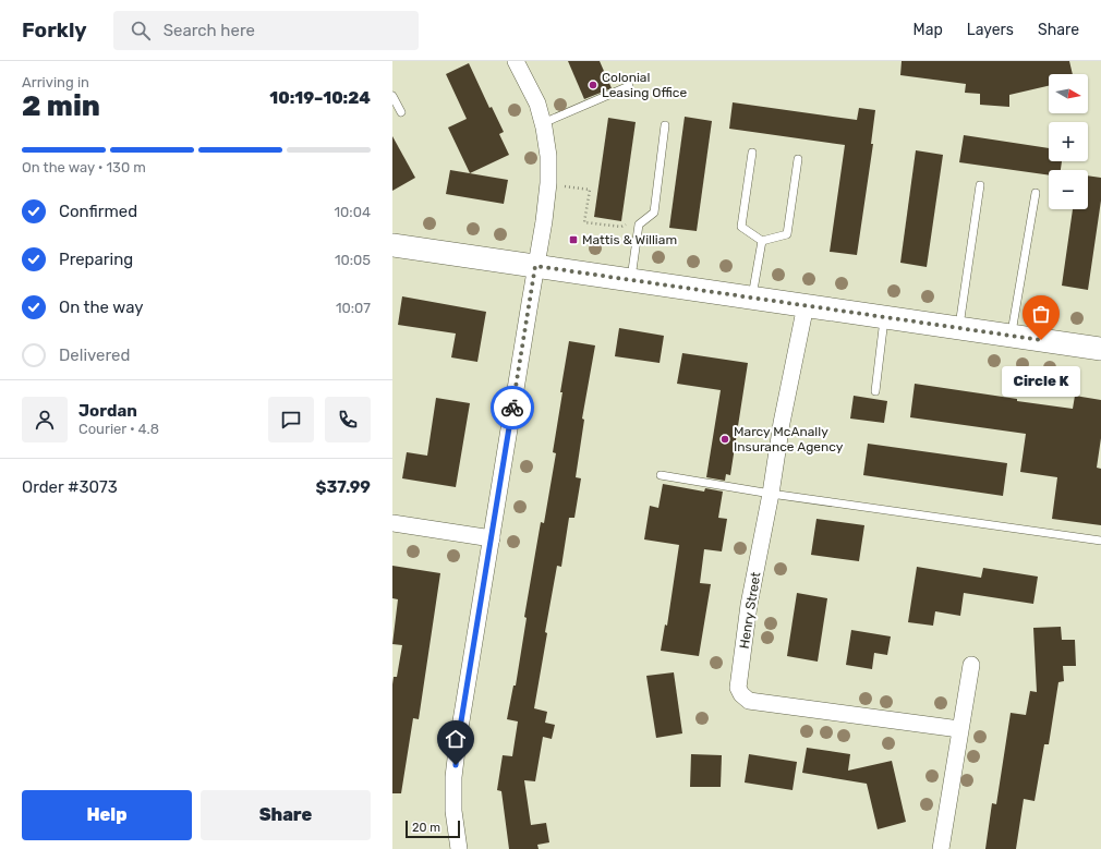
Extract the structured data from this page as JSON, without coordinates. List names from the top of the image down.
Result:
{
  "streets": {
    "street": ["Henry Street"]
  },
  "places": {
    "other": ["Colonial Leasing Office", "Circle K", "Marcy McAnally Insurance Agency"],
    "transit": ["Mattis & William"]
  },
  "scale_bar": "20 m",
  "north": "right",
  "page": {
    "header": "Forkly",
    "search": "Search here",
    "nav": ["Map", "Layers", "Share"],
    "heading": ["2 min", "Arriving in", "10:19–10:24"],
    "panel": [
      "Jordan",
      "Courier · 4.8",
      "Order #3073",
      "$37.99"
    ],
    "map_buttons": ["+", "−"],
    "bar": "On the way · 130 m",
    "list": [
      ["Confirmed", "10:04"],
      ["Preparing", "10:05"],
      ["On the way", "10:07"],
      "Delivered"
    ],
    "bubble": "Circle K",
    "buttons": ["Help", "Share"],
    "scale": "20 m"
  }
}
